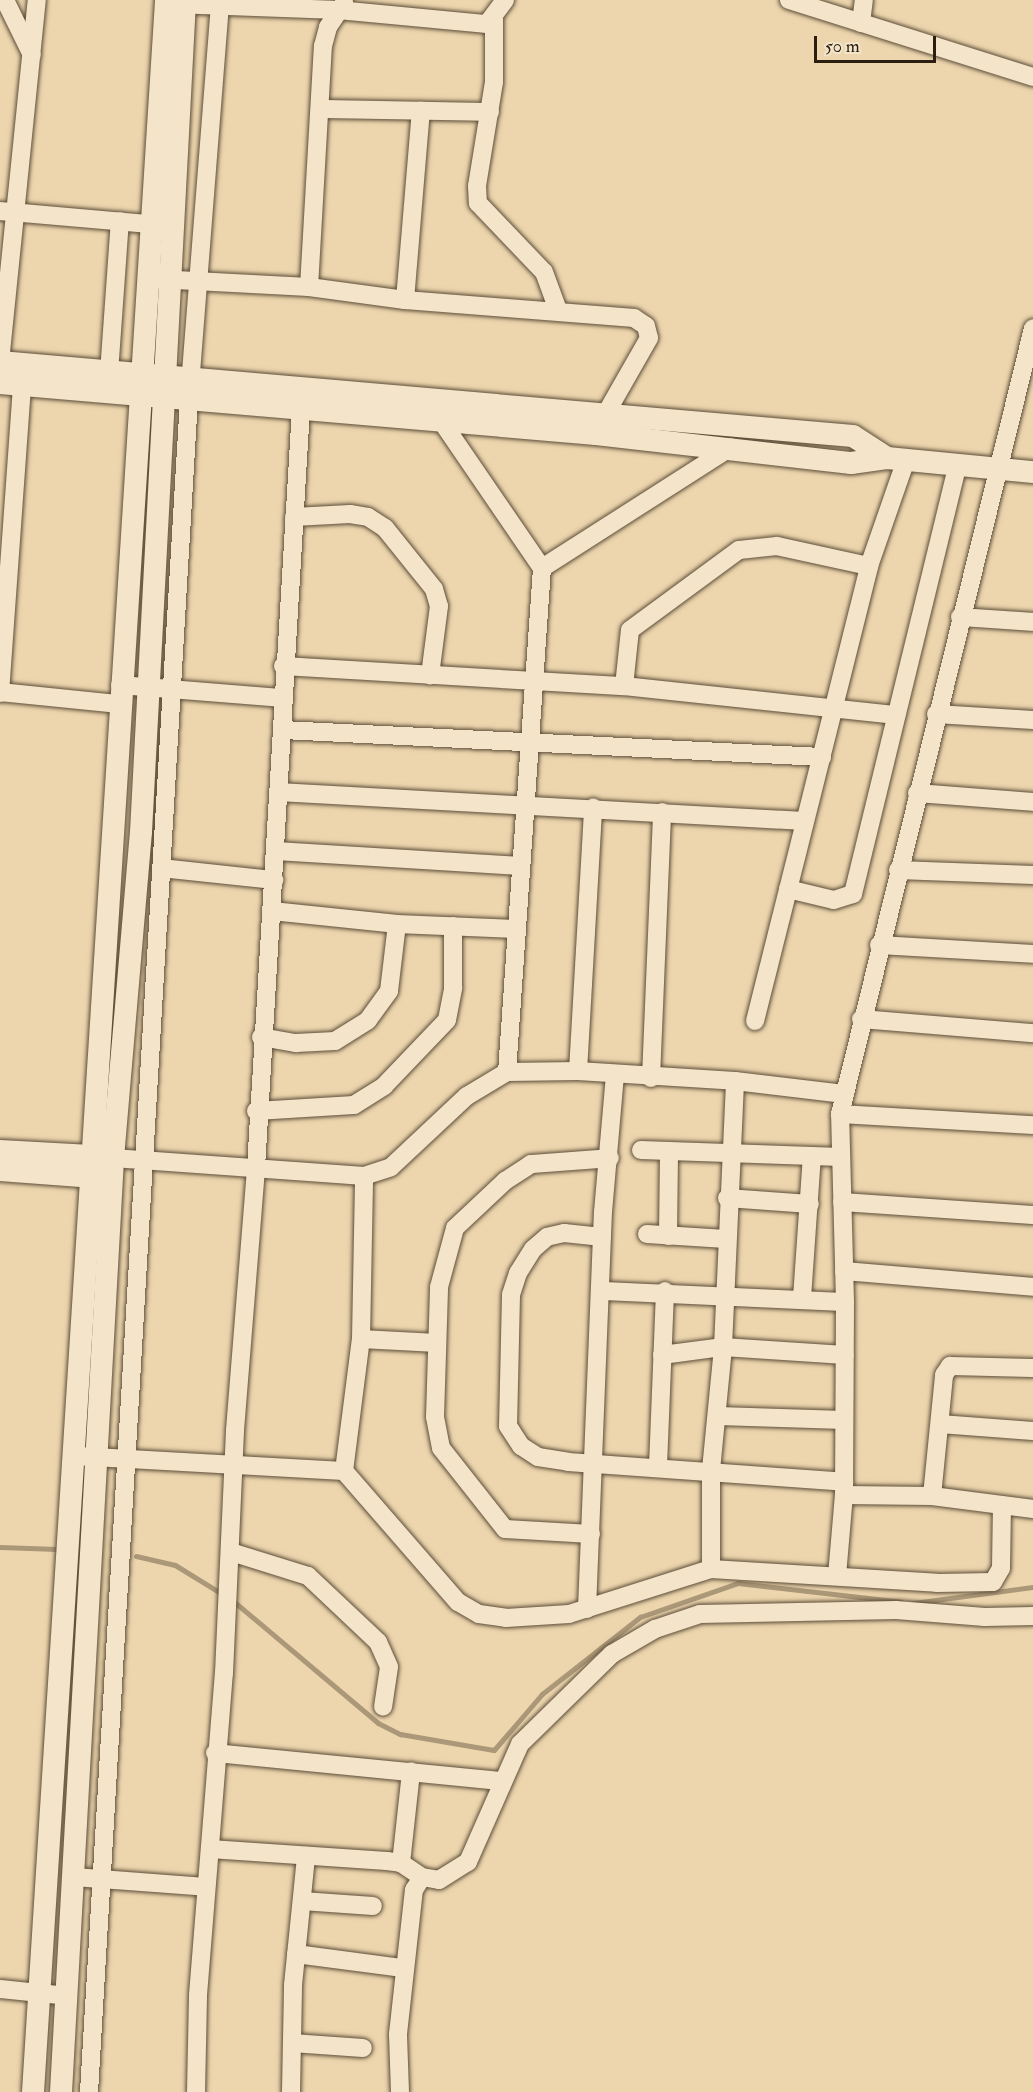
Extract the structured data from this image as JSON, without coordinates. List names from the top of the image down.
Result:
{
  "scale_bar": "50 m"
}
